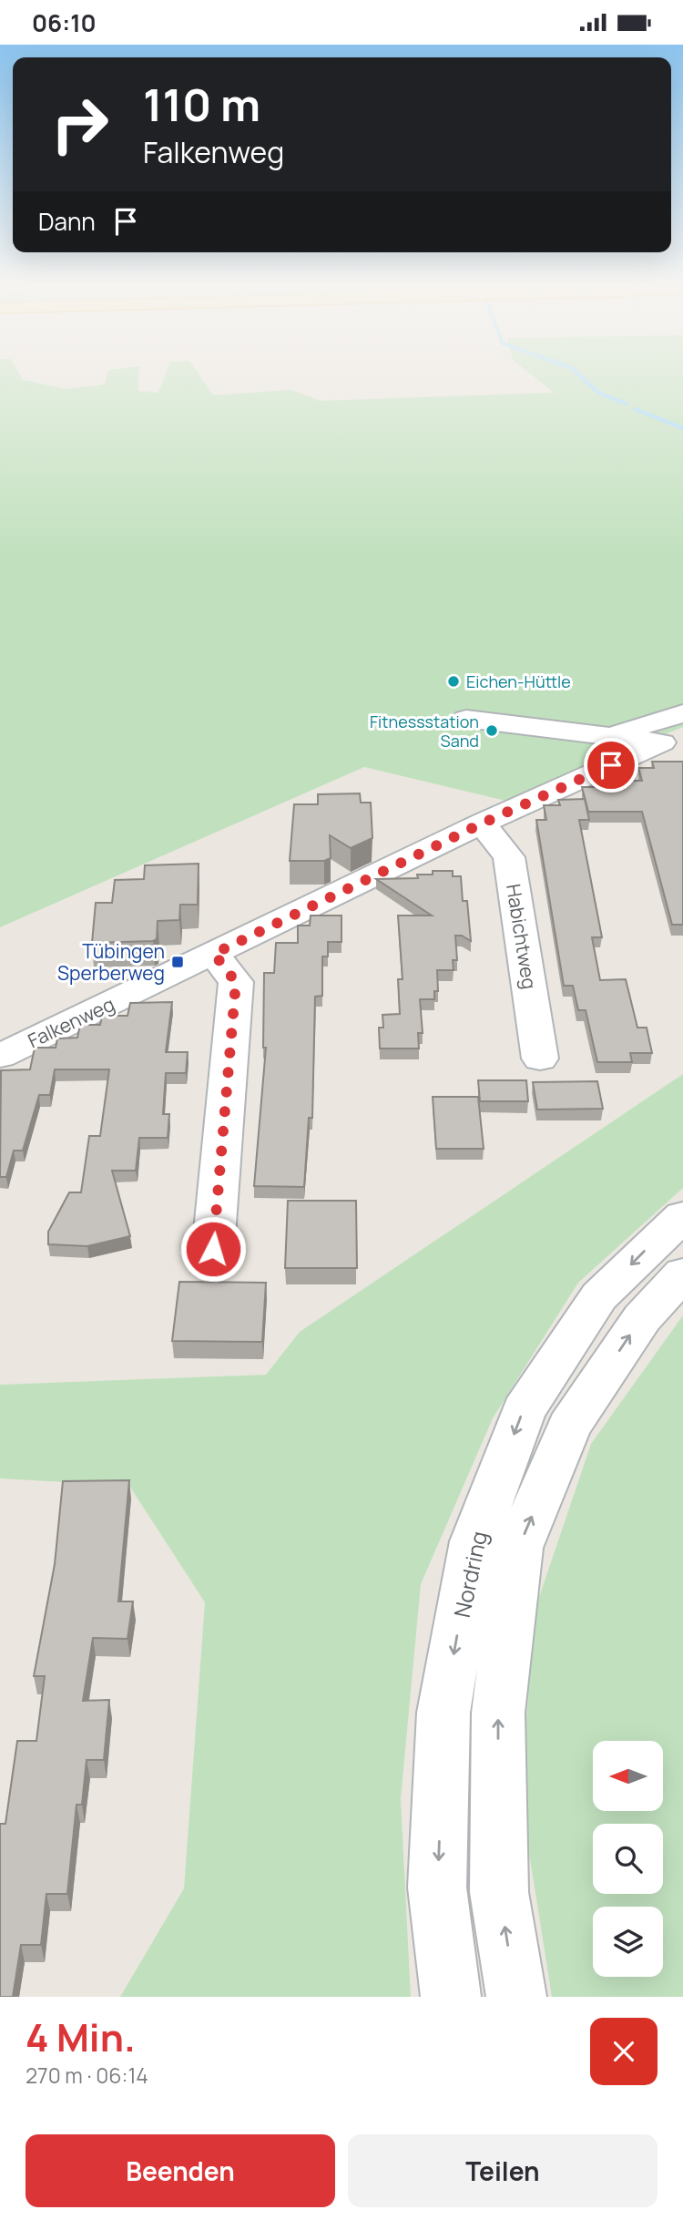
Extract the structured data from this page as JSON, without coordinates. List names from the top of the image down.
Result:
{
  "streets": {
    "street": ["Habichtweg", "Falkenweg", "Nordring"]
  },
  "crossings": [
    ["Habichtweg", "Falkenweg"]
  ],
  "places": {
    "other": ["Eichen-Hüttle", "Fitnessstation Sand"],
    "transit": ["Tübingen Sperberweg"]
  },
  "north": "left",
  "page": {
    "status": "06:10",
    "turn": ["110 m", "Falkenweg"],
    "then": "Dann",
    "heading": ["4 Min.", "270 m · 06:14"],
    "buttons": ["Beenden", "Teilen"]
  }
}
